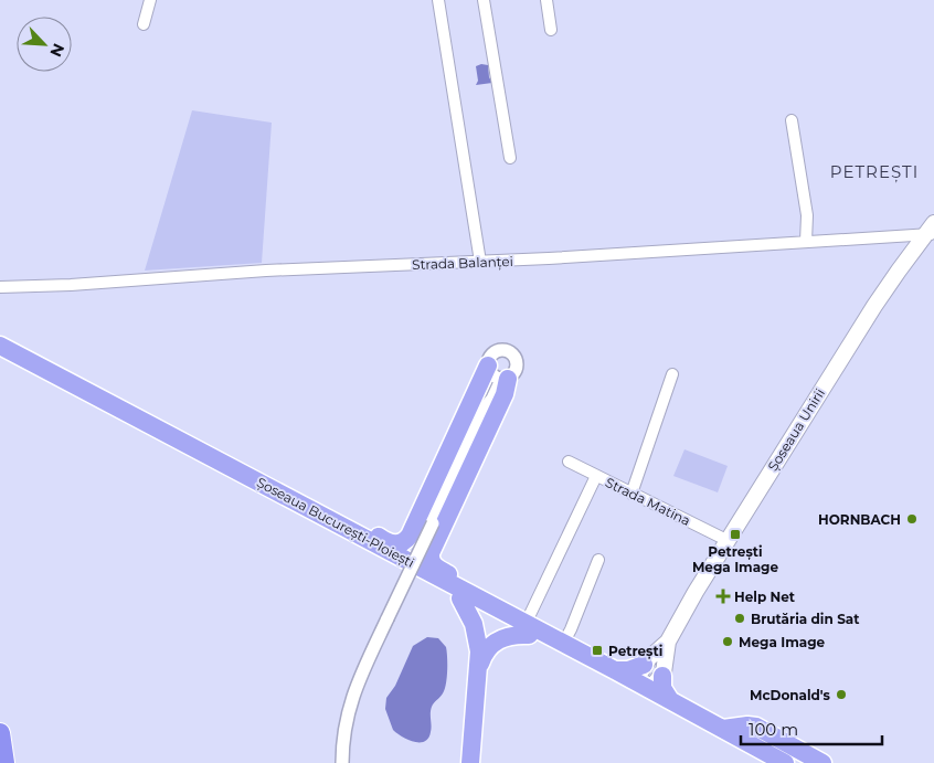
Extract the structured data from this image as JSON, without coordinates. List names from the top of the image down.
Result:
{
  "streets": {
    "highway": ["Șoseaua București-Ploiești"],
    "main road": ["Șoseaua Unirii"],
    "street": ["Strada Balanței", "Strada Matina"]
  },
  "crossings": [
    ["Strada Balanței", "Șoseaua Unirii"],
    ["Șoseaua Unirii", "Strada Matina"]
  ],
  "districts": ["PETREȘTI"],
  "places": {
    "other": [
      "HORNBACH",
      "Brutăria din Sat",
      "Mega Image",
      "McDonald's"
    ],
    "transit": ["Petrești Mega Image", "Petrești"],
    "health": ["Help Net"]
  },
  "scale_bar": "100 m",
  "north": "bottom right"
}
